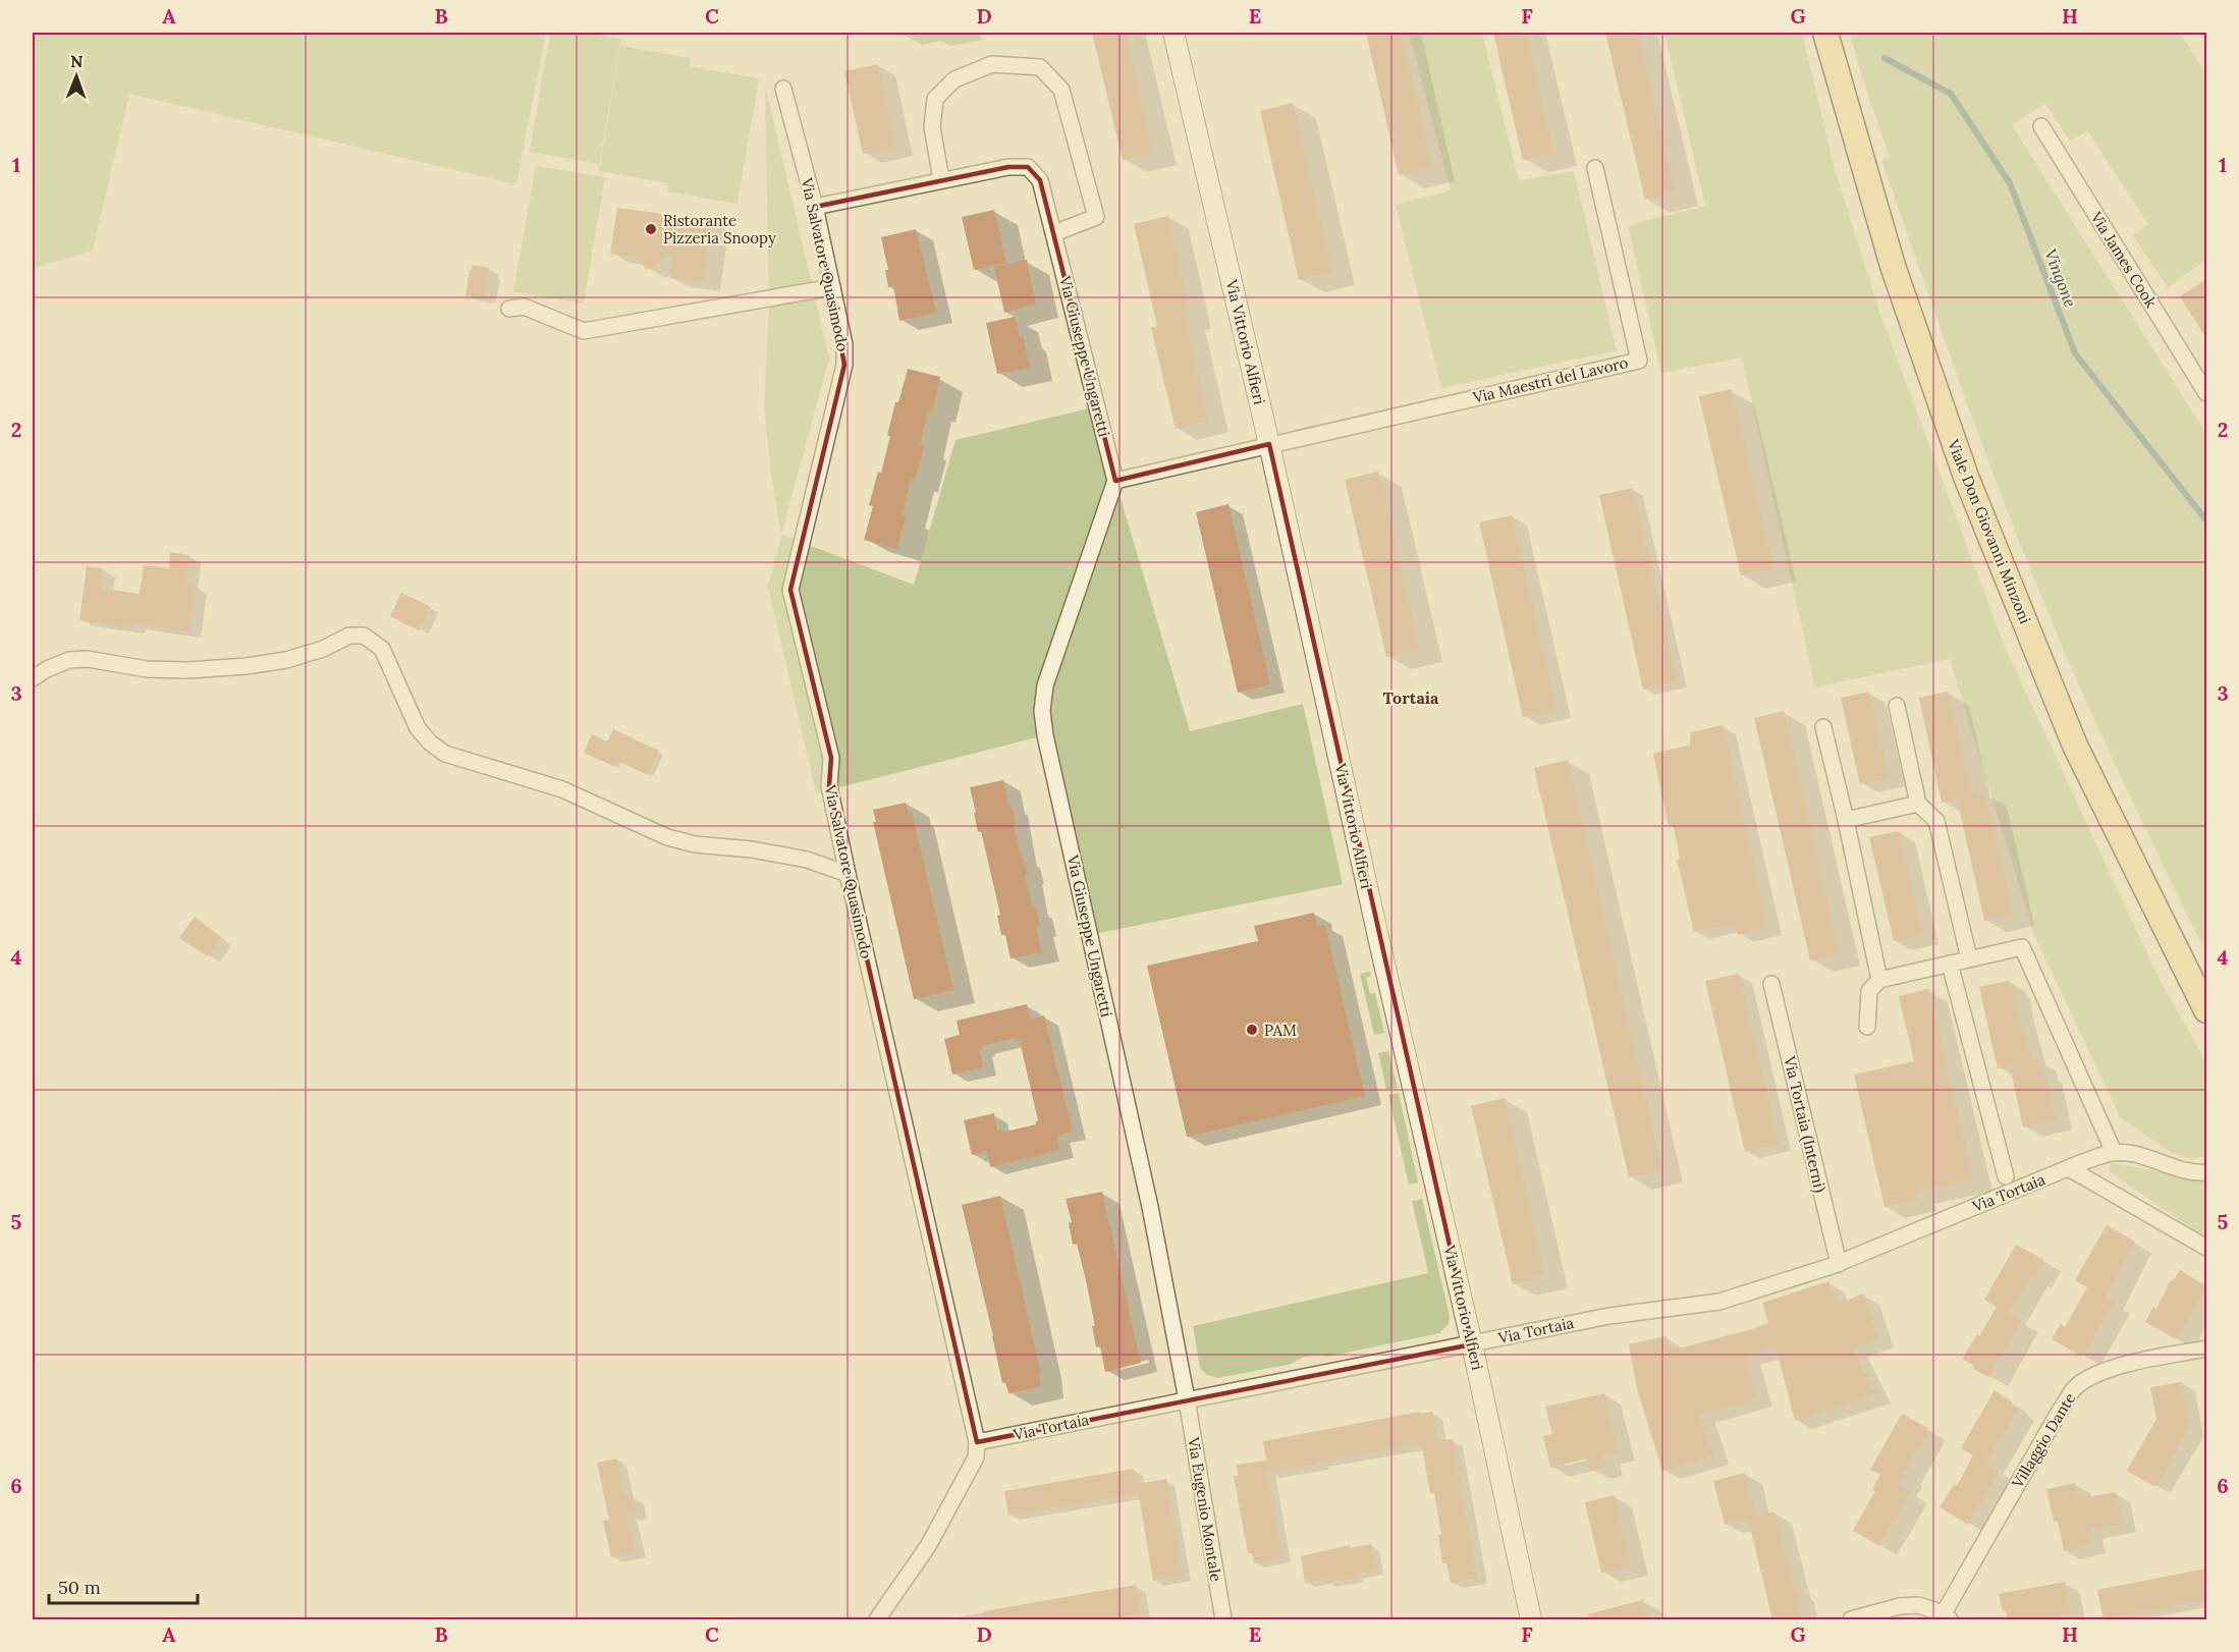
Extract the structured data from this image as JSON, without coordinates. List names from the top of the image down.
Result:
{
  "streets": {
    "main road": ["Viale Don Giovanni Minzoni"],
    "street": [
      "Via James Cook",
      "Via Salvatore Quasimodo",
      "Via Vittorio Alfieri",
      "Via Giuseppe Ungaretti",
      "Via Maestri del Lavoro",
      "Via Tortaia (Interni)",
      "Via Tortaia",
      "Villaggio Dante",
      "Via Eugenio Montale"
    ]
  },
  "crossings": [
    ["Via Salvatore Quasimodo", "Via Giuseppe Ungaretti"],
    ["Via Salvatore Quasimodo", "Via Tortaia"],
    ["Via Vittorio Alfieri", "Via Maestri del Lavoro"],
    ["Via Vittorio Alfieri", "Via Tortaia"],
    ["Via Giuseppe Ungaretti", "Via Tortaia"],
    ["Via Giuseppe Ungaretti", "Via Eugenio Montale"],
    ["Via Tortaia (Interni)", "Via Tortaia"],
    ["Via Tortaia", "Via Eugenio Montale"]
  ],
  "districts": ["Tortaia"],
  "water": ["Vingone"],
  "places": ["Ristorante Pizzeria Snoopy", "PAM"],
  "scale_bar": "50 m",
  "north": "top",
  "grid": {
    "columns": [
      "A",
      "B",
      "C",
      "D",
      "E",
      "F",
      "G",
      "H"
    ],
    "rows": [
      "1",
      "2",
      "3",
      "4",
      "5",
      "6"
    ]
  }
}
